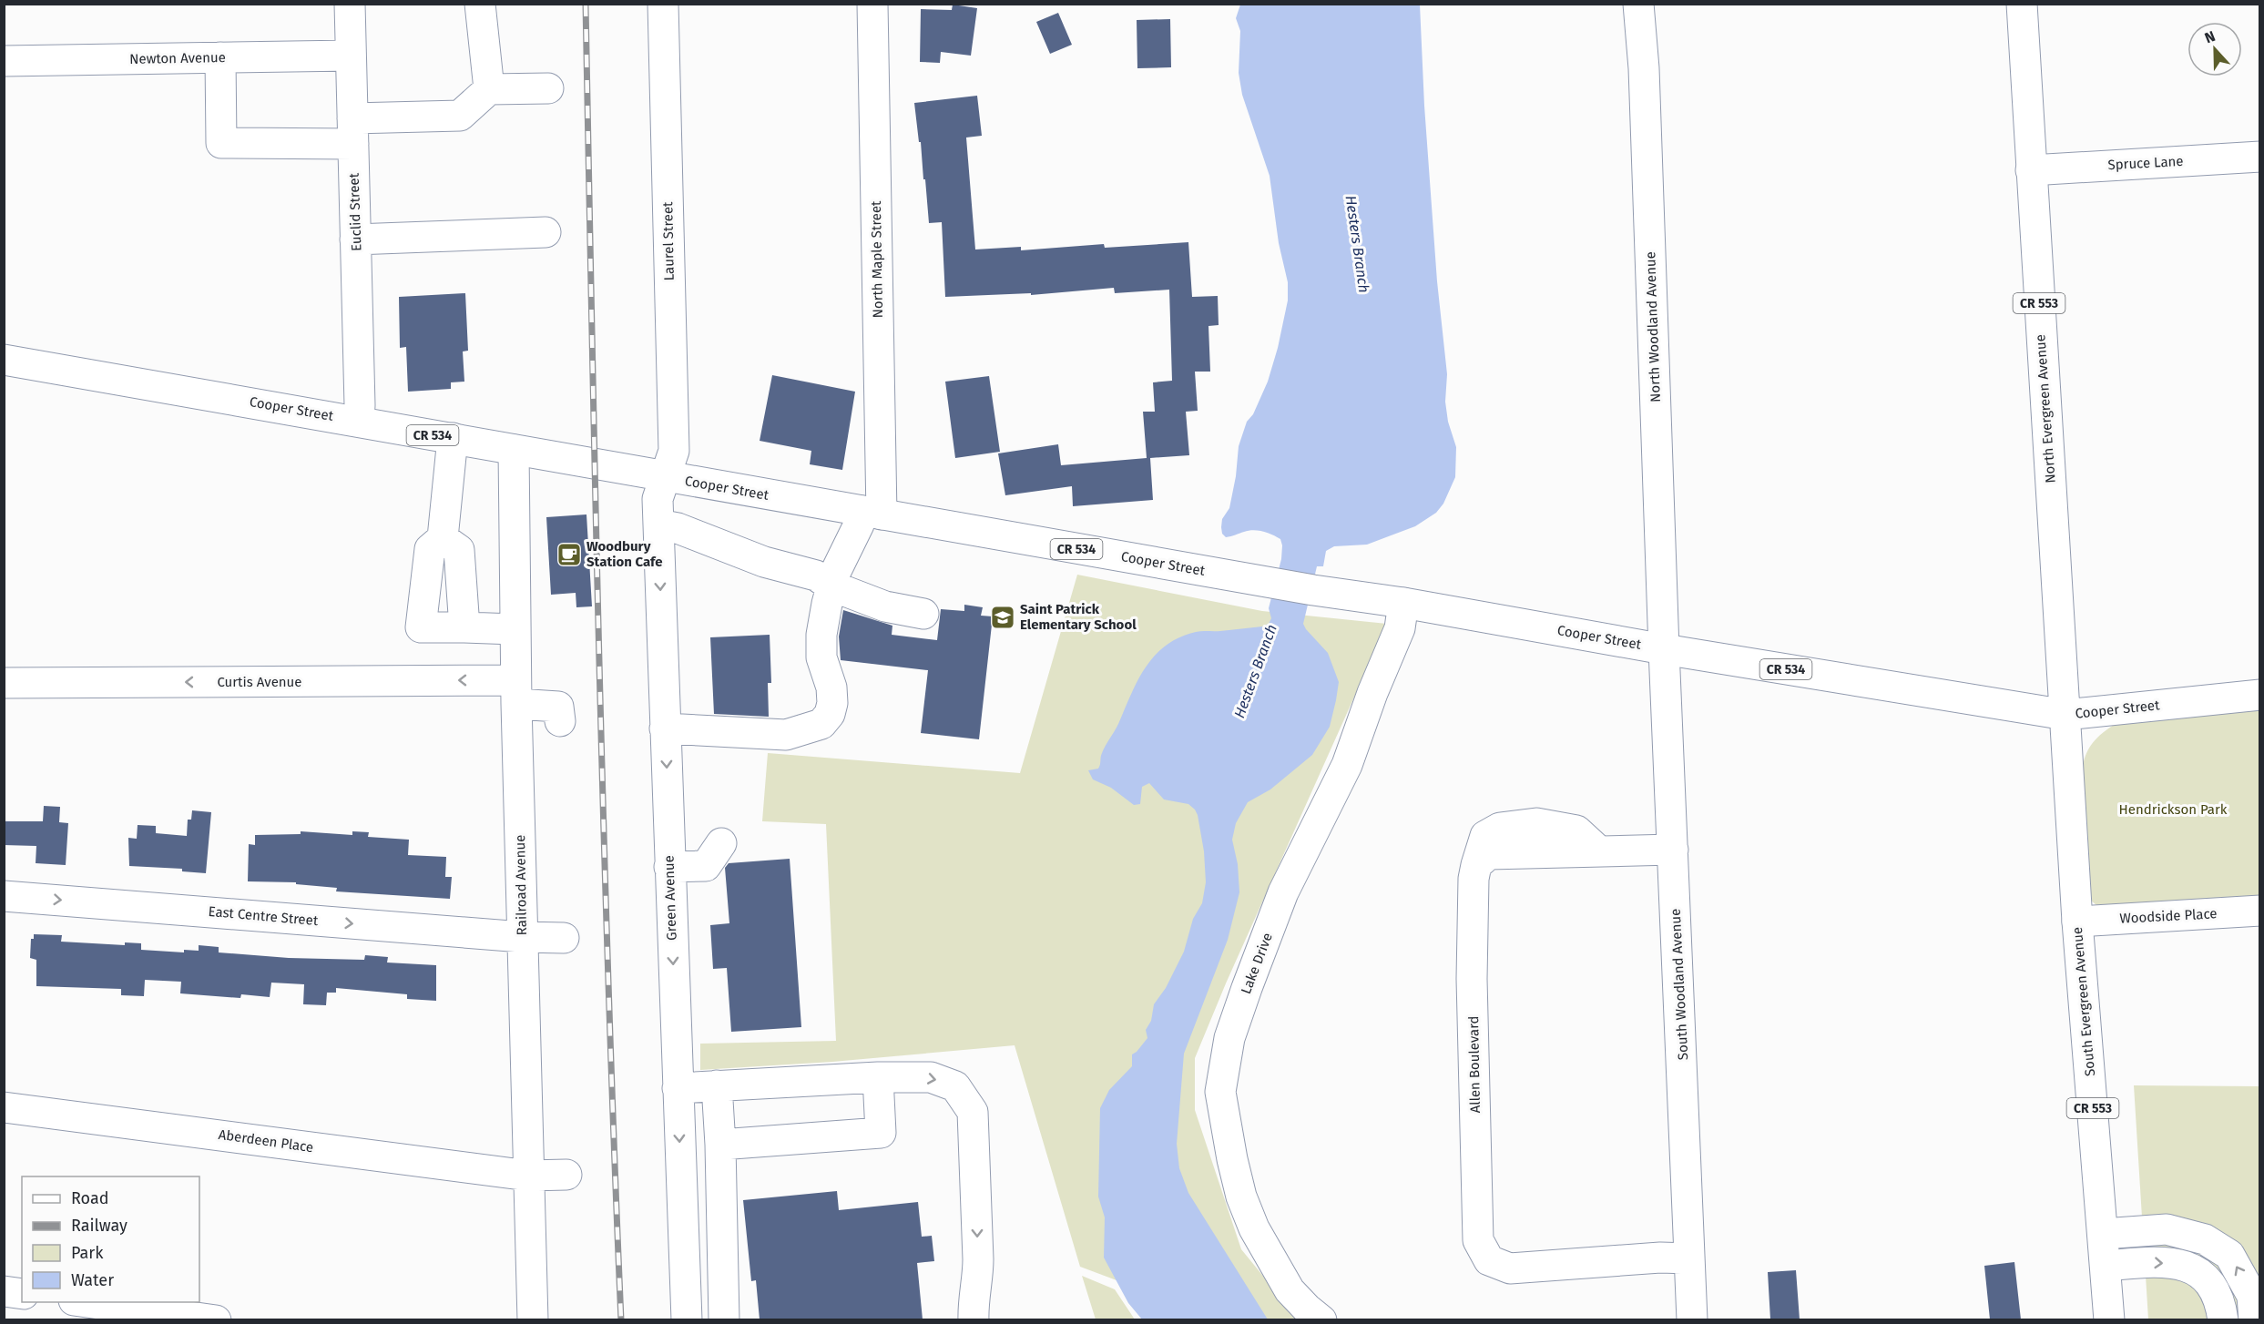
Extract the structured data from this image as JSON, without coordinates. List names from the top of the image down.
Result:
{
  "streets": {
    "street": [
      "Newton Avenue",
      "Spruce Lane",
      "Euclid Street",
      "Laurel Street",
      "North Maple Street",
      "CR 553",
      "North Woodland Avenue",
      "Cooper Street",
      "North Evergreen Avenue",
      "CR 534",
      "Curtis Avenue",
      "Railroad Avenue",
      "Green Avenue",
      "East Centre Street",
      "Woodside Place",
      "Lake Drive",
      "South Woodland Avenue",
      "South Evergreen Avenue",
      "Allen Boulevard",
      "Aberdeen Place"
    ]
  },
  "crossings": [
    ["Newton Avenue", "Euclid Street"],
    ["Spruce Lane", "North Evergreen Avenue"],
    ["Euclid Street", "Cooper Street"],
    ["Laurel Street", "Cooper Street"],
    ["Laurel Street", "Green Avenue"],
    ["North Maple Street", "Cooper Street"],
    ["North Woodland Avenue", "Cooper Street"],
    ["North Woodland Avenue", "South Woodland Avenue"],
    ["Cooper Street", "North Evergreen Avenue"],
    ["Cooper Street", "Railroad Avenue"],
    ["Cooper Street", "Green Avenue"],
    ["Cooper Street", "Lake Drive"],
    ["Cooper Street", "South Woodland Avenue"],
    ["Cooper Street", "South Evergreen Avenue"],
    ["North Evergreen Avenue", "South Evergreen Avenue"],
    ["Curtis Avenue", "Railroad Avenue"],
    ["Railroad Avenue", "East Centre Street"],
    ["Railroad Avenue", "Aberdeen Place"],
    ["Woodside Place", "South Evergreen Avenue"],
    ["South Woodland Avenue", "Allen Boulevard"]
  ],
  "one_way": ["Curtis Avenue", "East Centre Street"],
  "water": ["Hesters Branch"],
  "parks": ["Hendrickson Park"],
  "places": {
    "cafe": ["Woodbury Station Cafe"],
    "school or university": ["Saint Patrick Elementary School"]
  },
  "legend": [
    "Road",
    "Railway",
    "Park",
    "Water"
  ],
  "north": "top"
}
